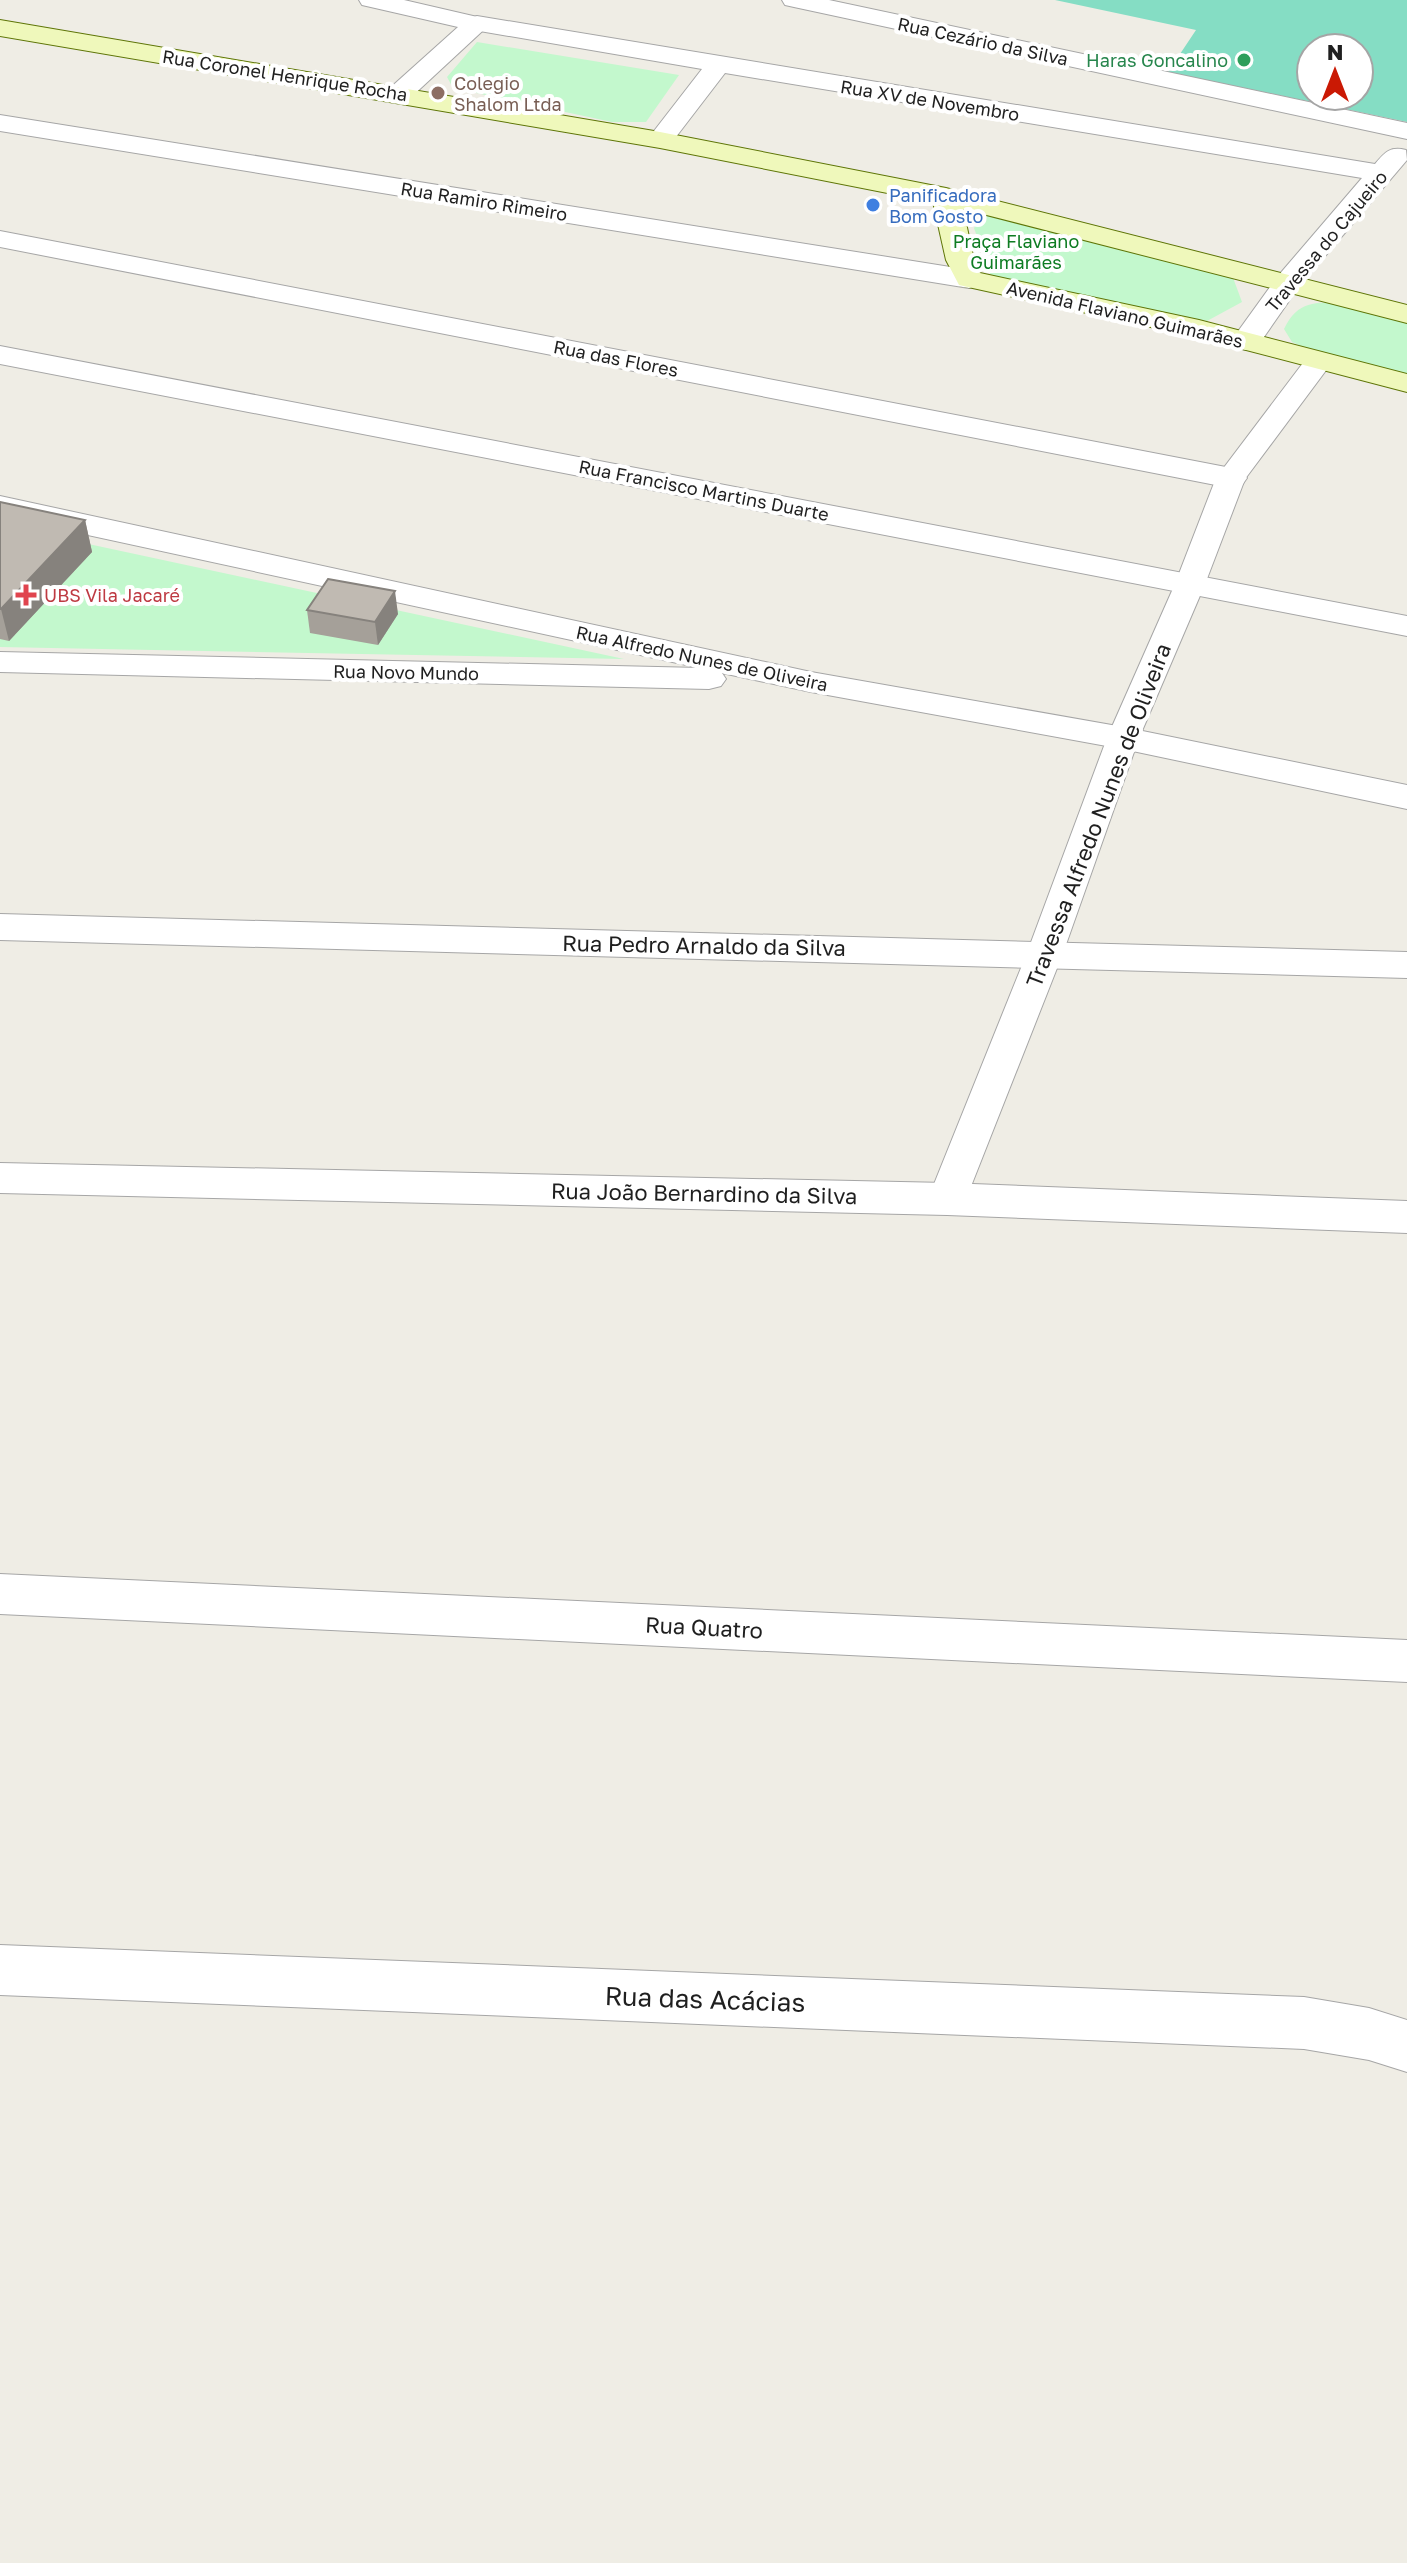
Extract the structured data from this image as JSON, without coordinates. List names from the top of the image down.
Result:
{
  "streets": {
    "main road": ["Rua Coronel Henrique Rocha", "Avenida Flaviano Guimarães"],
    "street": [
      "Rua Cezário da Silva",
      "Rua XV de Novembro",
      "Rua Ramiro Rimeiro",
      "Travessa do Cajueiro",
      "Rua das Flores",
      "Rua Francisco Martins Duarte",
      "Rua Alfredo Nunes de Oliveira",
      "Rua Novo Mundo",
      "Rua Pedro Arnaldo da Silva",
      "Rua João Bernardino da Silva",
      "Rua Quatro",
      "Rua das Acácias"
    ],
    "lane": ["Travessa Alfredo Nunes de Oliveira"]
  },
  "crossings": [
    ["Rua XV de Novembro", "Travessa do Cajueiro"],
    ["Rua Ramiro Rimeiro", "Avenida Flaviano Guimarães"],
    ["Travessa do Cajueiro", "Avenida Flaviano Guimarães"],
    ["Avenida Flaviano Guimarães", "Travessa Alfredo Nunes de Oliveira"],
    ["Rua das Flores", "Travessa Alfredo Nunes de Oliveira"],
    ["Rua Francisco Martins Duarte", "Travessa Alfredo Nunes de Oliveira"],
    ["Rua Alfredo Nunes de Oliveira", "Rua Novo Mundo"],
    ["Rua Alfredo Nunes de Oliveira", "Travessa Alfredo Nunes de Oliveira"],
    ["Travessa Alfredo Nunes de Oliveira", "Rua Pedro Arnaldo da Silva"],
    ["Travessa Alfredo Nunes de Oliveira", "Rua João Bernardino da Silva"]
  ],
  "parks": ["Praça Flaviano Guimarães"],
  "places": {
    "other": ["Haras Goncalino", "Colegio Shalom Ltda", "Panificadora Bom Gosto"],
    "health": ["UBS Vila Jacaré"]
  },
  "north": "top"
}
